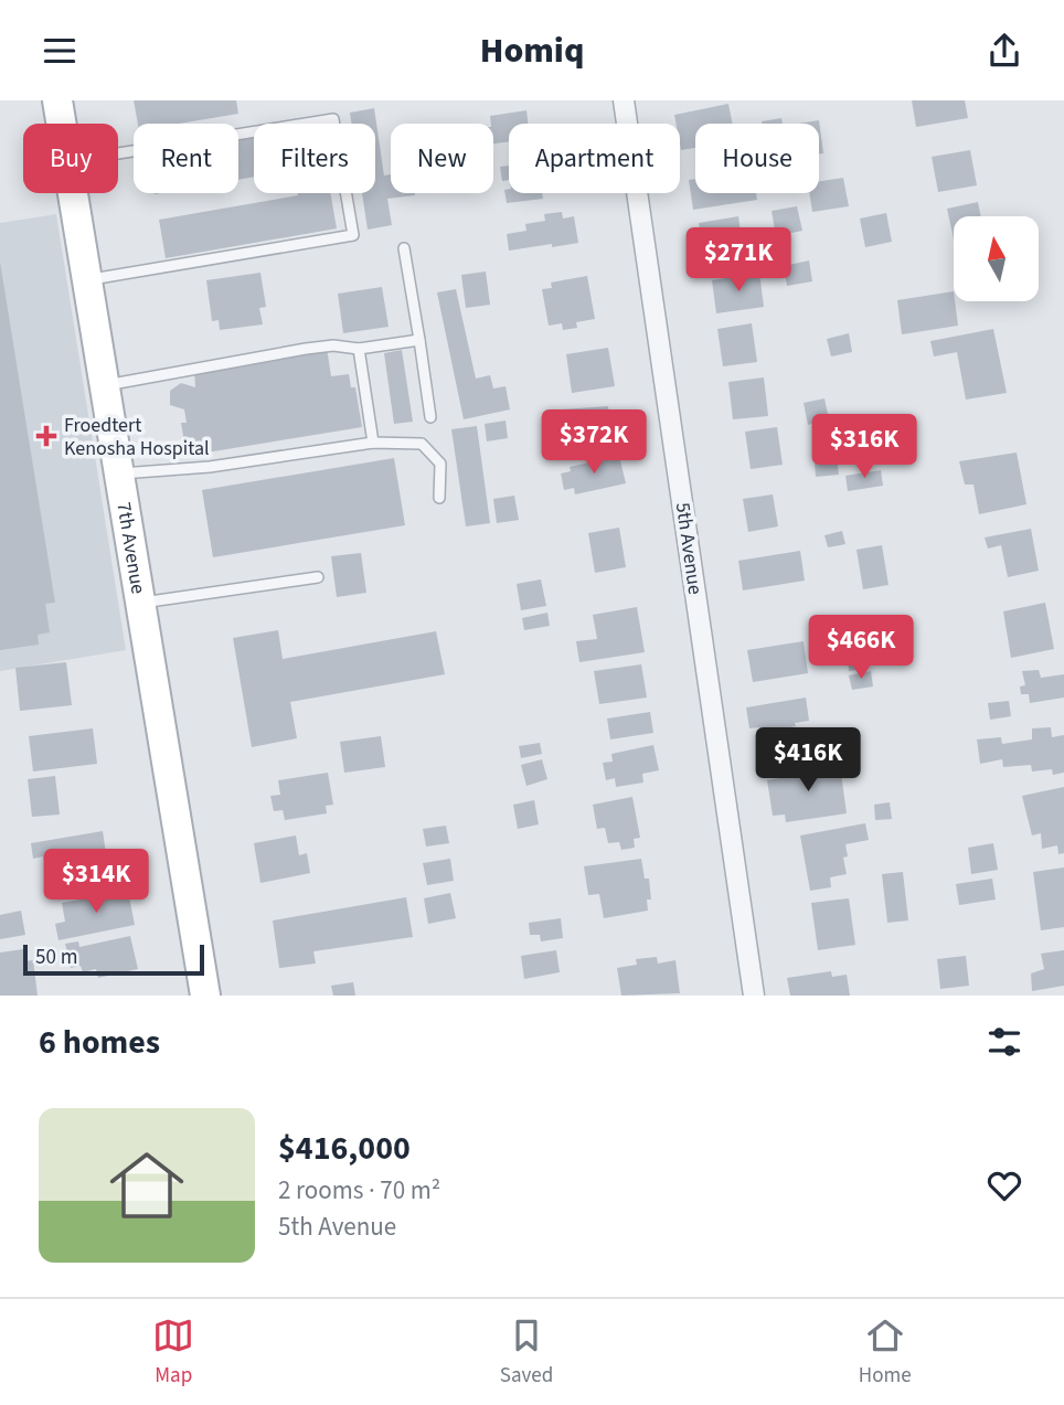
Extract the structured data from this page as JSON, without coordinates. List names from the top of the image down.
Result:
{
  "streets": {
    "street": ["7th Avenue", "5th Avenue"]
  },
  "places": {
    "health": ["Froedtert Kenosha Hospital"]
  },
  "scale_bar": "50 m",
  "north": "top",
  "page": {
    "header": "Homiq",
    "chip": [
      "Buy",
      "Rent",
      "Filters",
      "New",
      "Apartment",
      "House"
    ],
    "price": [
      "$271K",
      "$372K",
      "$316K",
      "$466K",
      "$416K",
      "$314K"
    ],
    "scale": "50 m",
    "heading": "6 homes",
    "list": [
      {
        "name": "$416,000",
        "note": "2 rooms · 70 m² · 5th Avenue"
      }
    ],
    "tabs": ["Map", "Saved", "Home"]
  }
}
